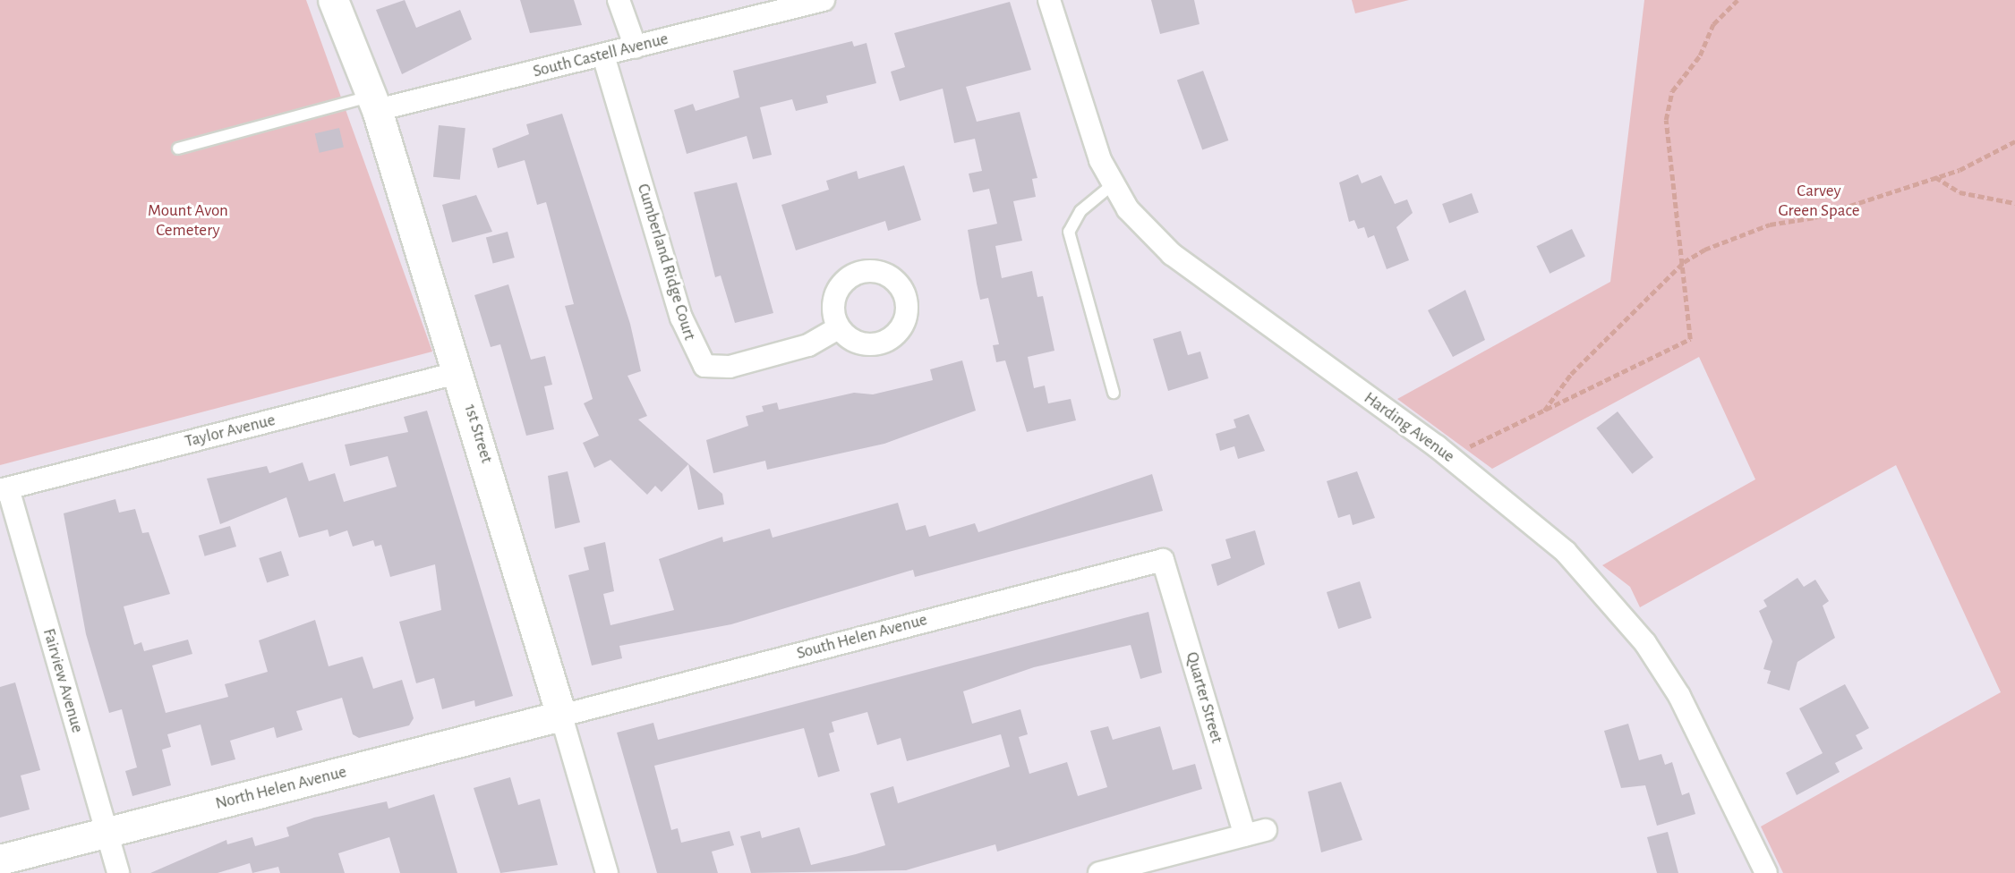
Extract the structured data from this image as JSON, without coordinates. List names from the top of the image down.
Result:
{
  "streets": {
    "street": [
      "South Castell Avenue",
      "Cumberland Ridge Court",
      "Harding Avenue",
      "Taylor Avenue",
      "1st Street",
      "South Helen Avenue",
      "Fairview Avenue",
      "Quarter Street",
      "North Helen Avenue"
    ]
  },
  "crossings": [
    ["South Castell Avenue", "Cumberland Ridge Court"],
    ["South Castell Avenue", "1st Street"],
    ["Taylor Avenue", "1st Street"],
    ["Taylor Avenue", "Fairview Avenue"],
    ["1st Street", "South Helen Avenue"],
    ["1st Street", "North Helen Avenue"],
    ["South Helen Avenue", "Quarter Street"],
    ["South Helen Avenue", "North Helen Avenue"],
    ["Fairview Avenue", "North Helen Avenue"]
  ],
  "parks": ["Carvey Green Space", "Mount Avon Cemetery"]
}
